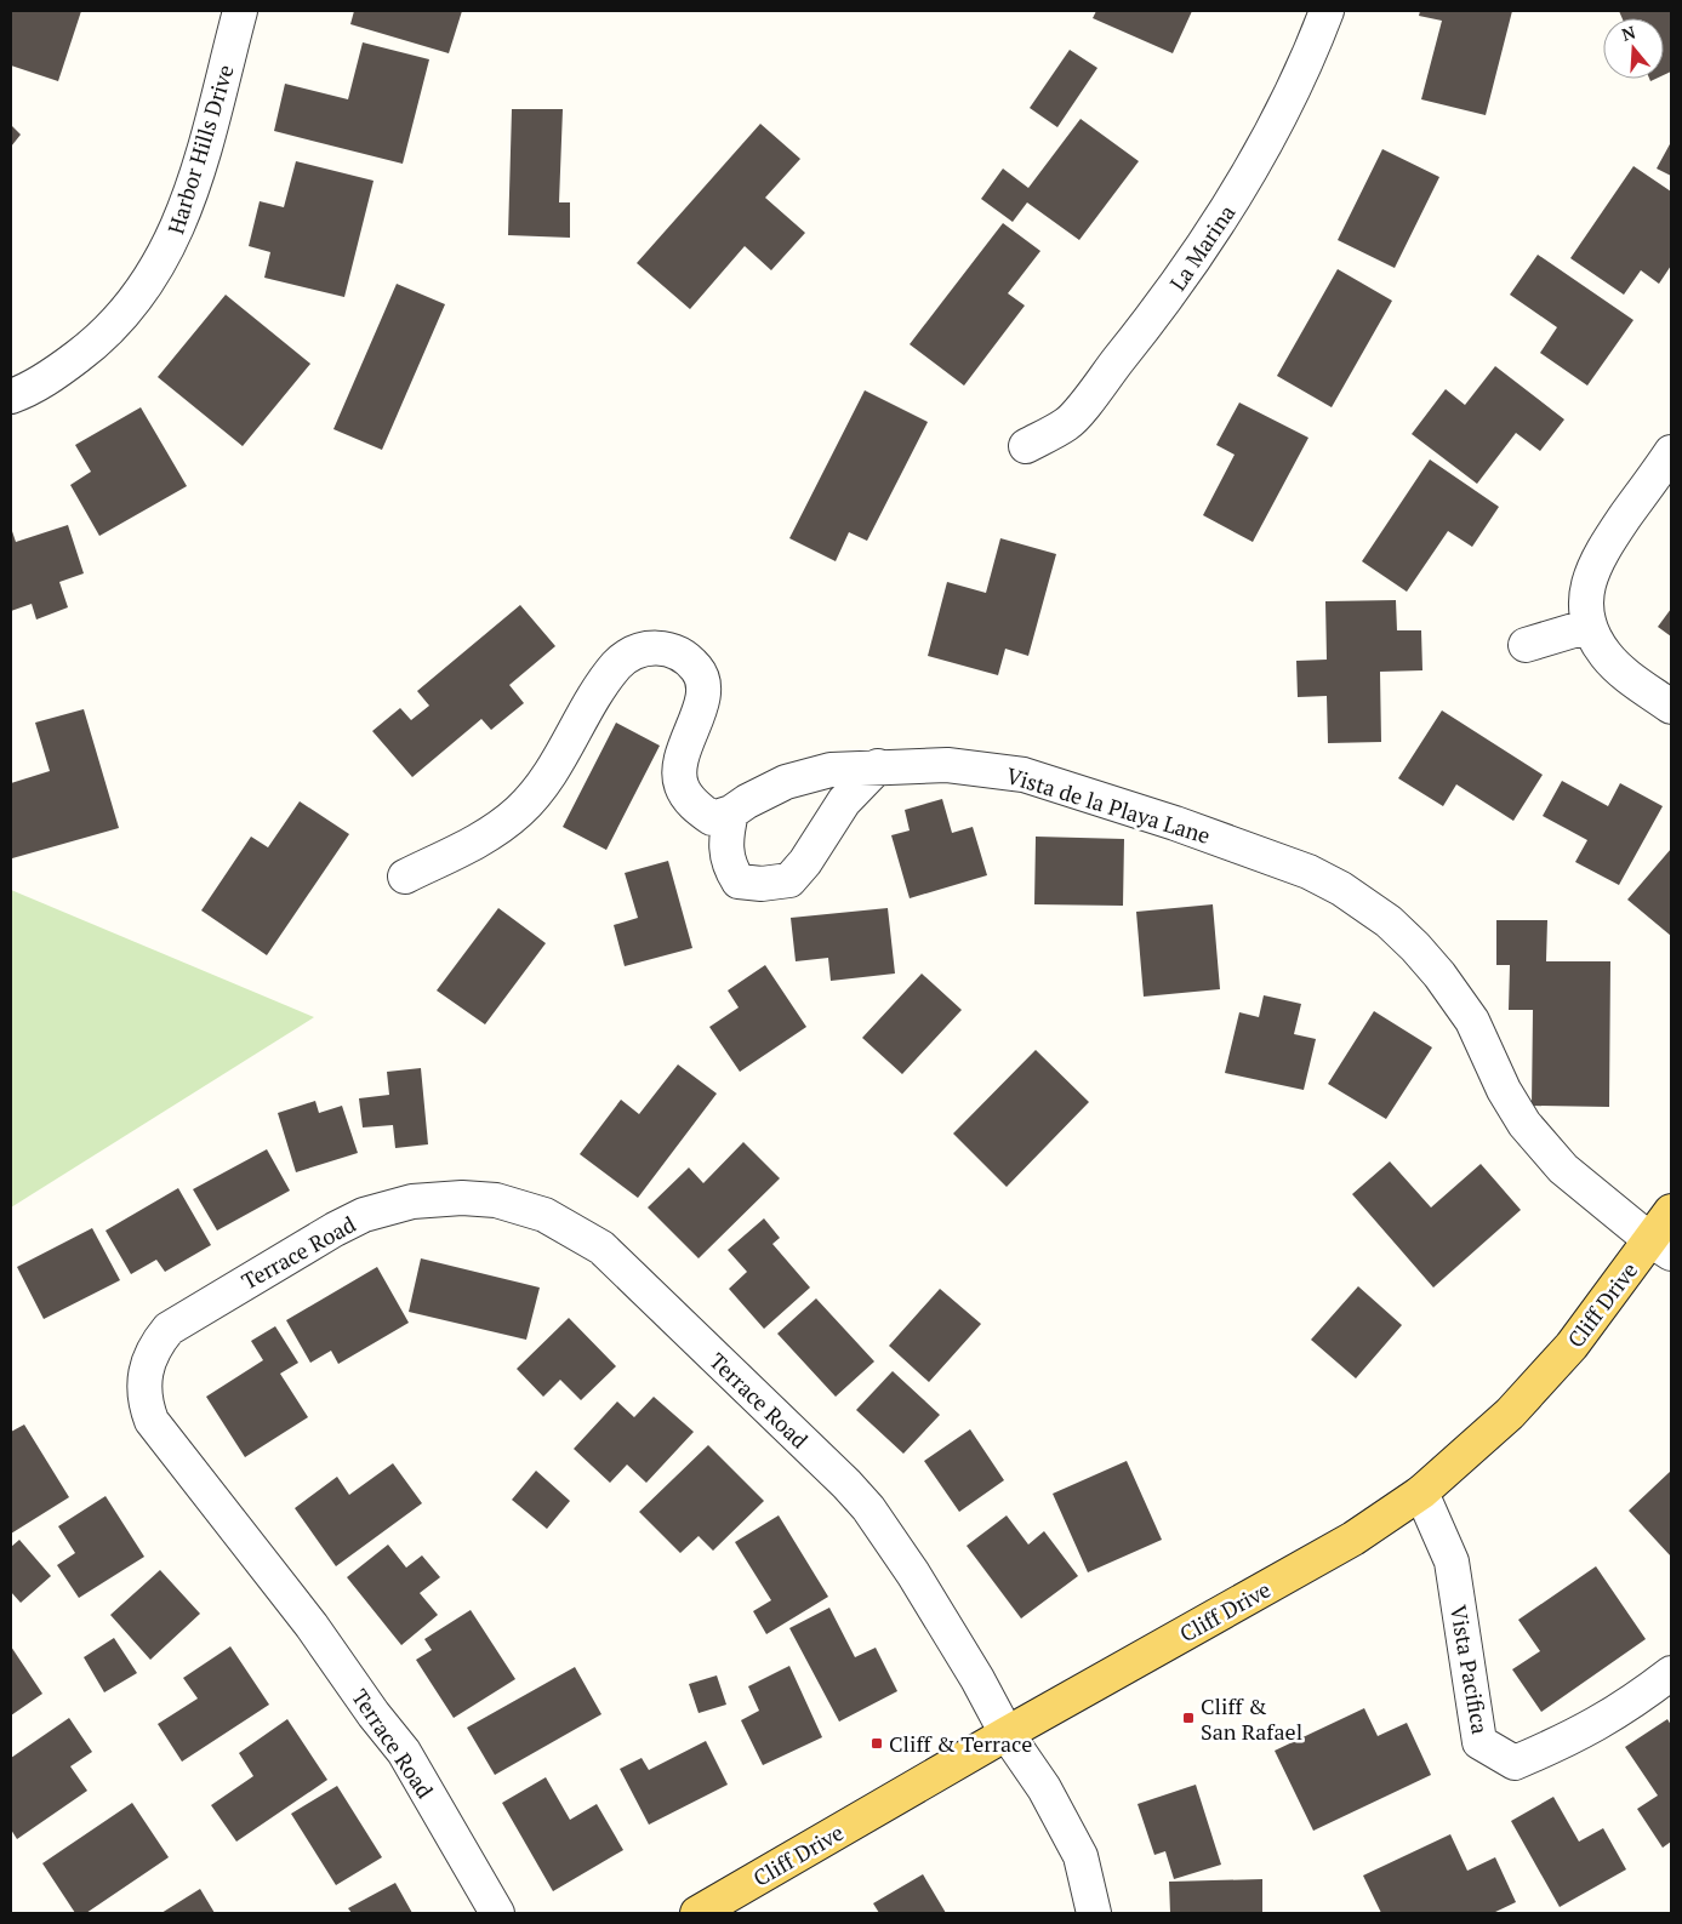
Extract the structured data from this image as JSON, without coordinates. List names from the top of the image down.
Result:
{
  "streets": {
    "main road": ["Cliff Drive"],
    "street": [
      "Harbor Hills Drive",
      "La Marina",
      "Vista de la Playa Lane",
      "Terrace Road",
      "Vista Pacifica"
    ]
  },
  "crossings": [
    ["Vista de la Playa Lane", "Cliff Drive"],
    ["Terrace Road", "Cliff Drive"],
    ["Cliff Drive", "Vista Pacifica"]
  ],
  "places": {
    "transit": ["Cliff & San Rafael", "Cliff & Terrace"]
  },
  "north": "top"
}
